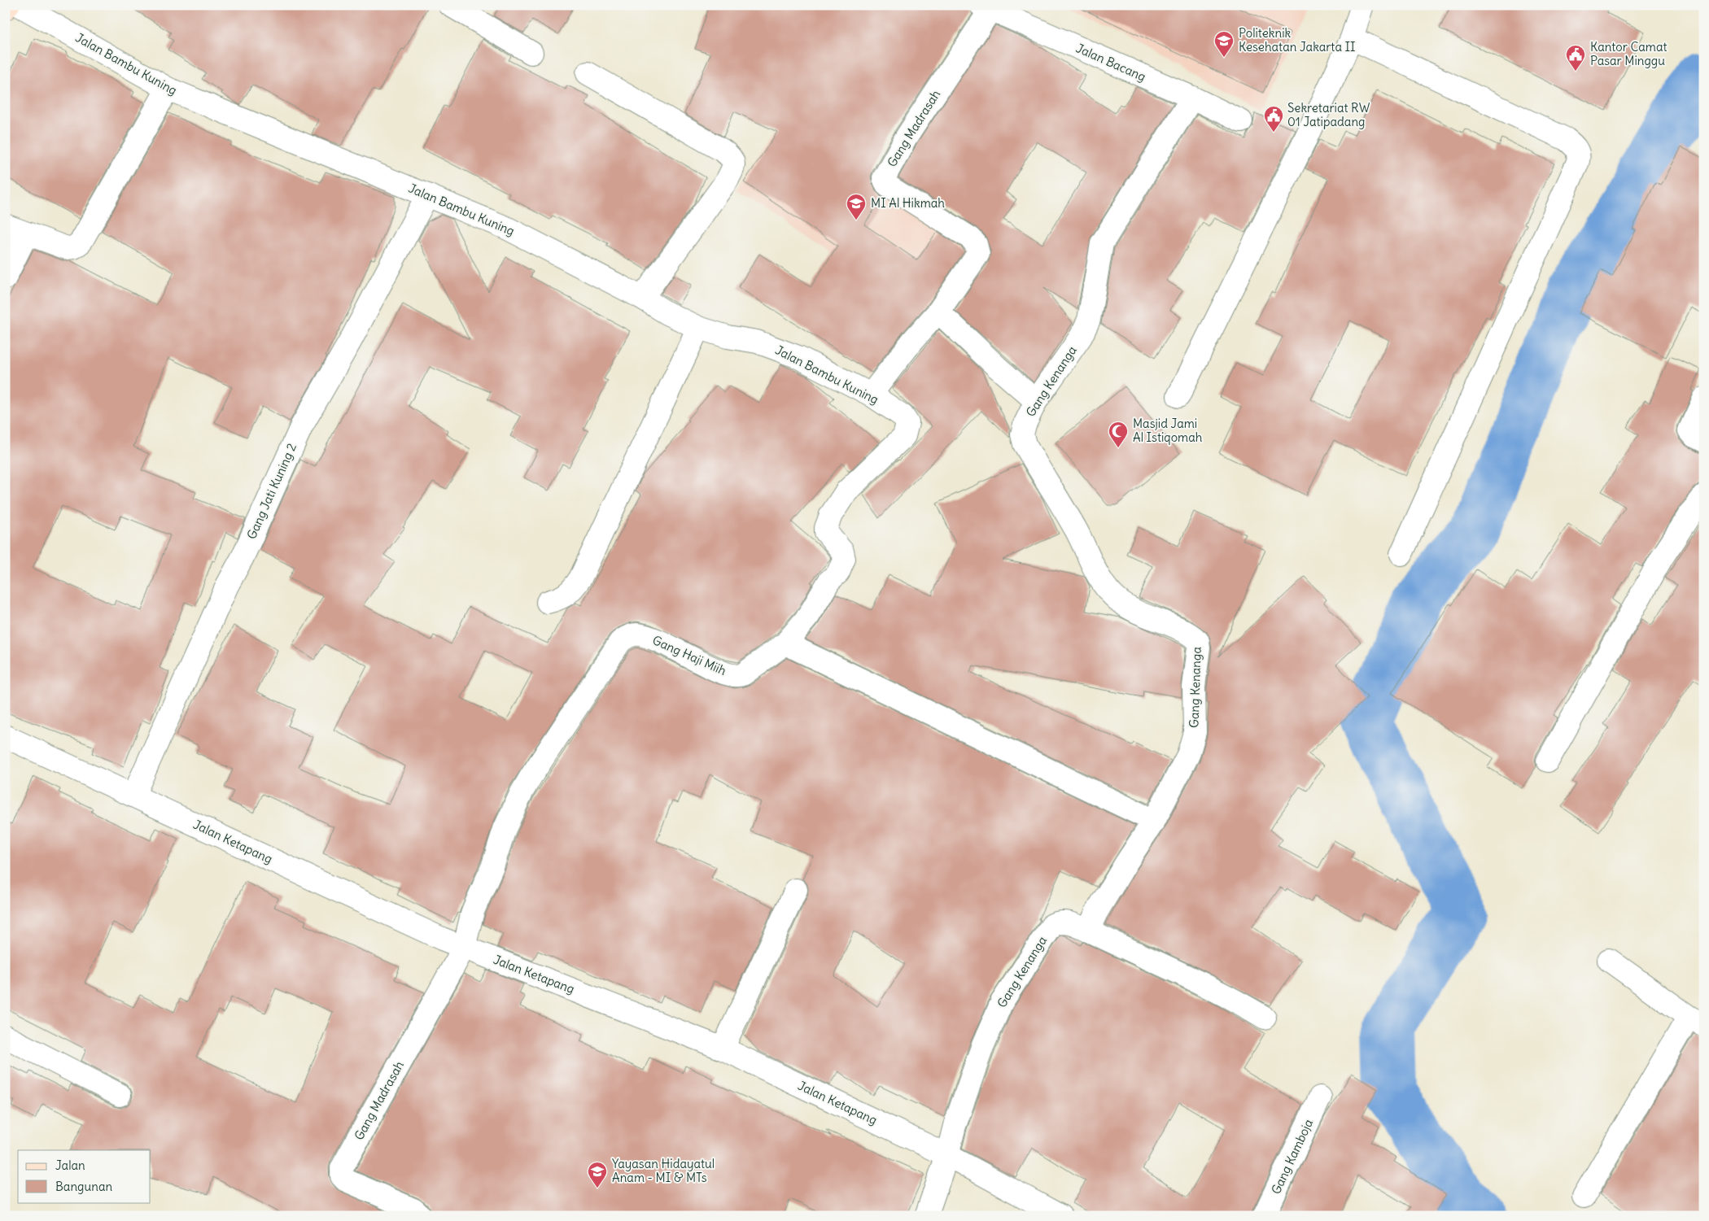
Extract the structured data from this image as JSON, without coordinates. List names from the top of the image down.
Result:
{
  "streets": {
    "street": [
      "Jalan Bacang",
      "Jalan Bambu Kuning",
      "Gang Madrasah",
      "Gang Kenanga",
      "Gang Jati Kuning 2",
      "Gang Haji Miih",
      "Jalan Ketapang",
      "Gang Kamboja"
    ]
  },
  "crossings": [
    ["Jalan Bacang", "Gang Madrasah"],
    ["Jalan Bacang", "Gang Kenanga"],
    ["Jalan Bambu Kuning", "Gang Jati Kuning 2"],
    ["Jalan Bambu Kuning", "Gang Haji Miih"],
    ["Gang Madrasah", "Gang Haji Miih"],
    ["Gang Madrasah", "Jalan Ketapang"],
    ["Gang Kenanga", "Jalan Ketapang"],
    ["Gang Jati Kuning 2", "Jalan Ketapang"],
    ["Gang Haji Miih", "Jalan Ketapang"]
  ],
  "places": {
    "school or university": ["Politeknik Kesehatan Jakarta II", "MI Al Hikmah", "Yayasan Hidayatul Anam - MI & MTs"],
    "public building": ["Kantor Camat Pasar Minggu", "Sekretariat RW 01 Jatipadang"],
    "mosque": ["Masjid Jami Al Istiqomah"]
  },
  "legend": ["Jalan", "Bangunan"]
}
